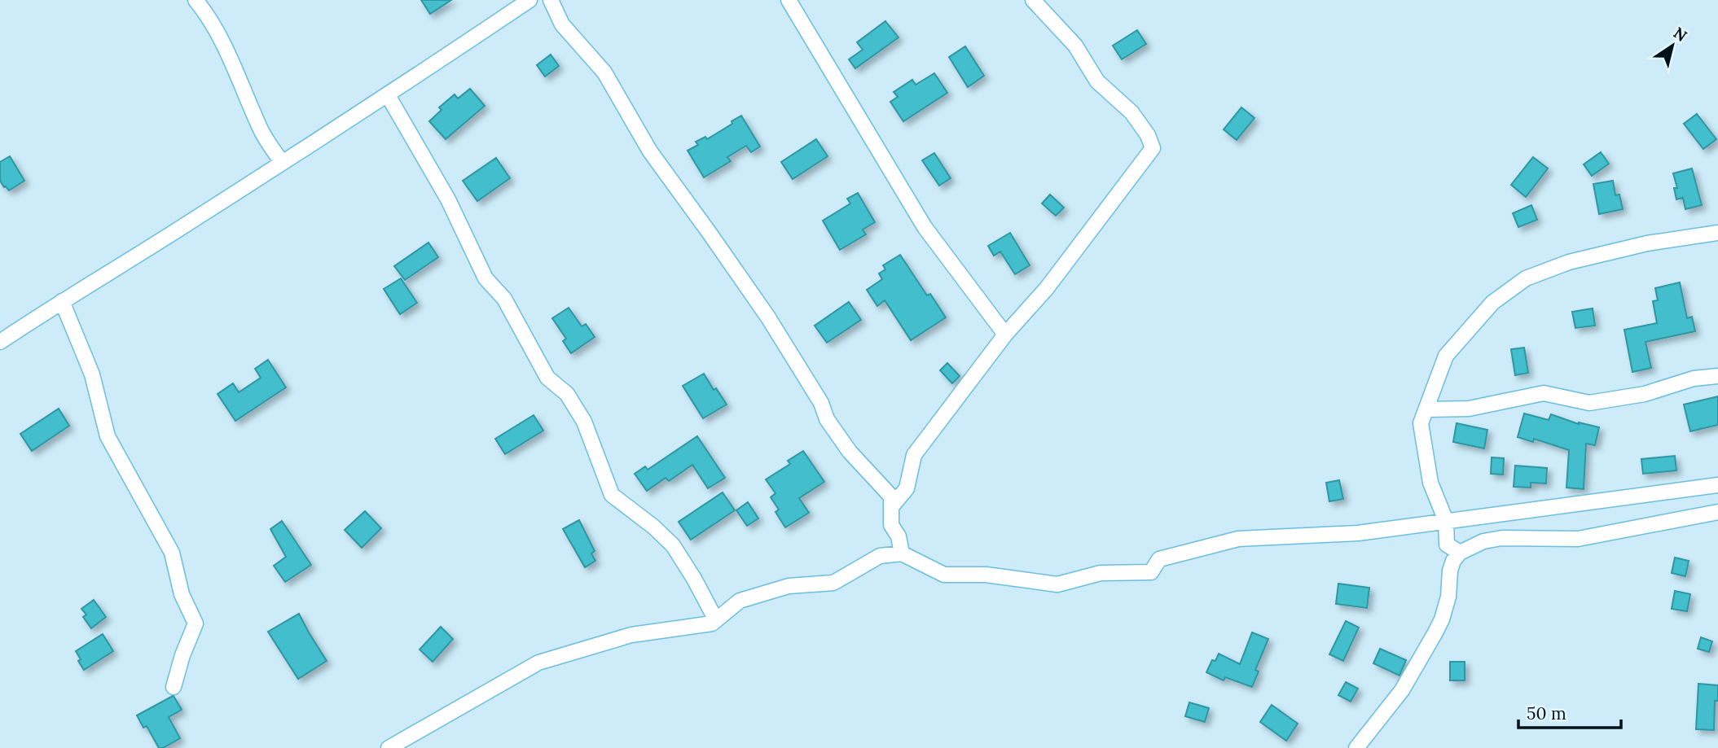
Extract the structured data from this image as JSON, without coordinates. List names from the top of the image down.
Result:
{
  "scale_bar": "50 m",
  "north": "top right"
}
